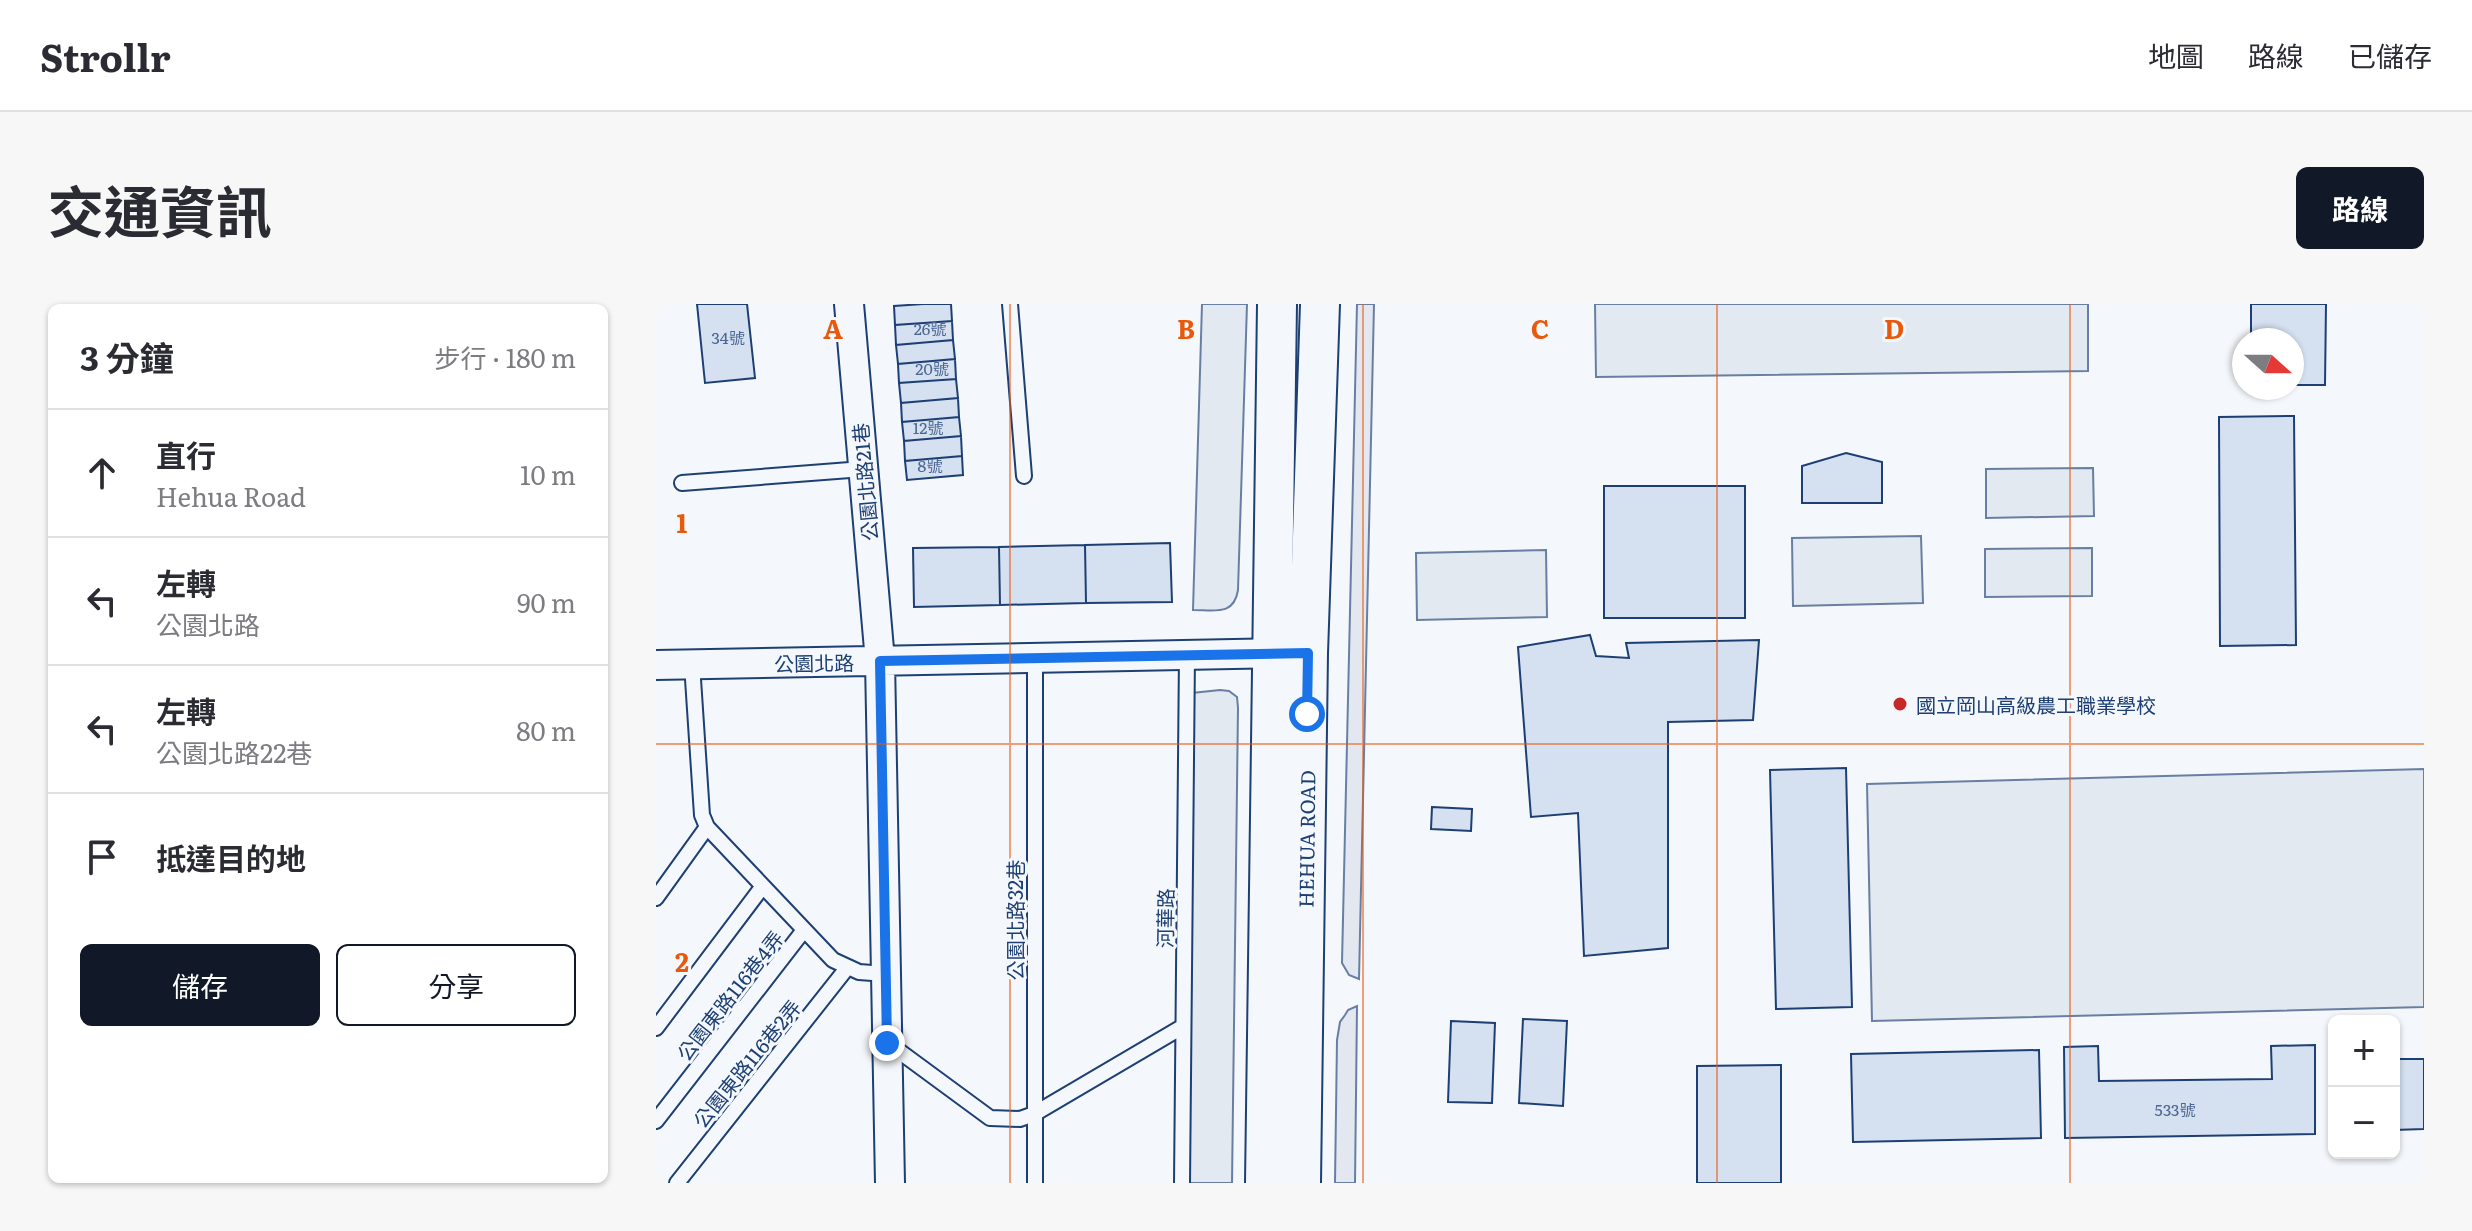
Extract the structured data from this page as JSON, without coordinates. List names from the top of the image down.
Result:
{
  "streets": {
    "street": ["公園北路21巷", "公園北路", "HEHUA ROAD"],
    "lane": [
      "河華路",
      "公園北路32巷",
      "公園東路116巷4弄",
      "公園東路116巷2弄"
    ]
  },
  "crossings": [
    ["公園北路21巷", "公園北路"],
    ["公園北路", "HEHUA ROAD"],
    ["公園北路", "河華路"],
    ["公園北路", "公園北路32巷"]
  ],
  "places": ["國立岡山高級農工職業學校"],
  "house_numbers": [
    "26號",
    "34號",
    "20號",
    "12號",
    "8號",
    "533號"
  ],
  "north": "right",
  "page": {
    "header": "Strollr",
    "nav": ["地圖", "路線", "已儲存"],
    "title": "交通資訊",
    "buttons": [
      "路線",
      ["儲存", "分享"]
    ],
    "heading": ["3 分鐘", "步行 · 180 m"],
    "list": [
      ["直行", "Hehua Road", "10 m"],
      ["左轉", "公園北路", "90 m"],
      ["左轉", "公園北路22巷", "80 m"],
      "抵達目的地"
    ],
    "map_buttons": ["+", "−"]
  },
  "grid": {
    "columns": [
      "A",
      "B",
      "C",
      "D"
    ],
    "rows": ["1", "2"]
  }
}
